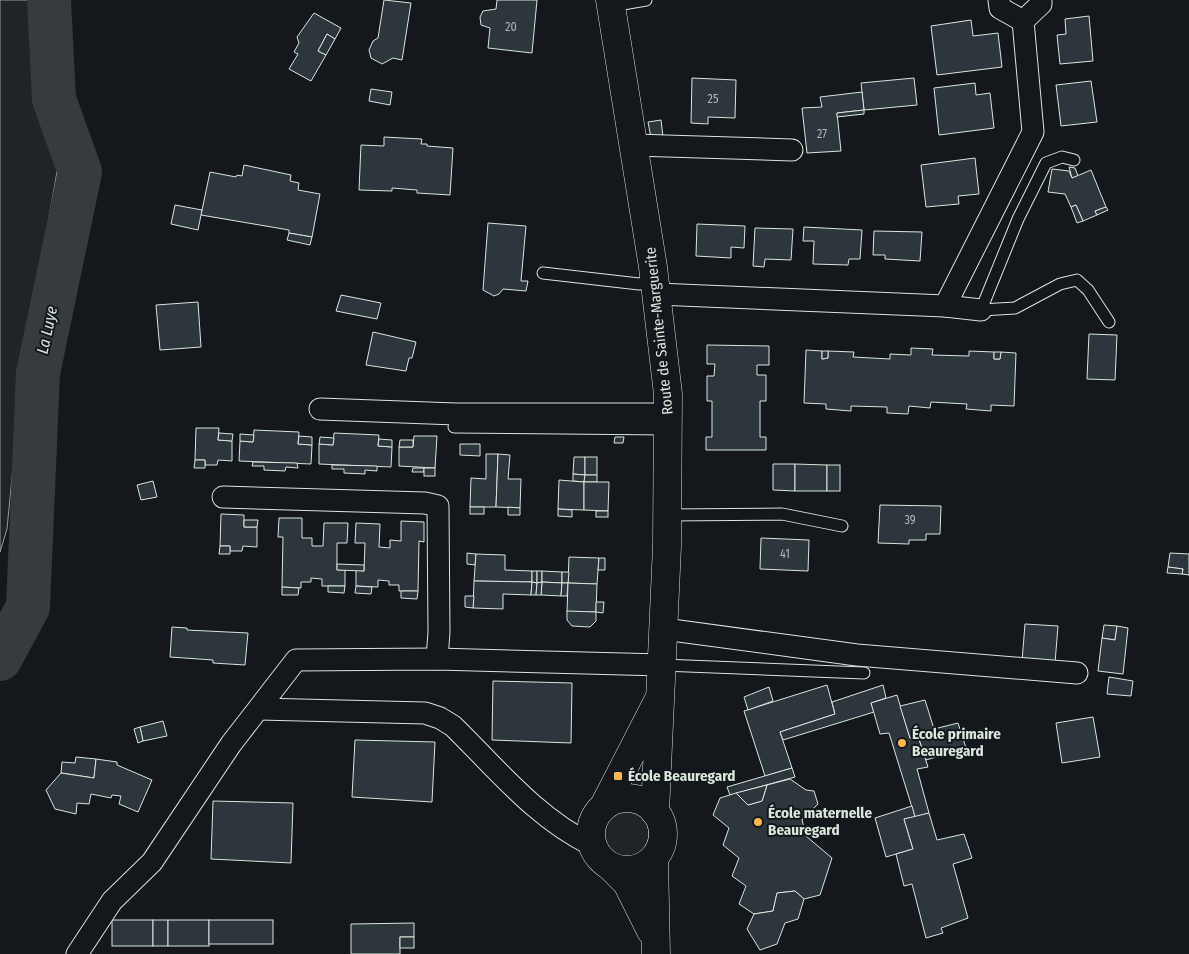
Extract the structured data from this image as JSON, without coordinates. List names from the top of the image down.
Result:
{
  "streets": {
    "street": ["Route de Sainte-Marguerite"]
  },
  "water": ["La Luye"],
  "places": {
    "other": ["École primaire Beauregard", "École maternelle Beauregard"],
    "transit": ["École Beauregard"]
  },
  "house_numbers": [
    "20",
    "25",
    "27",
    "39",
    "41"
  ]
}
